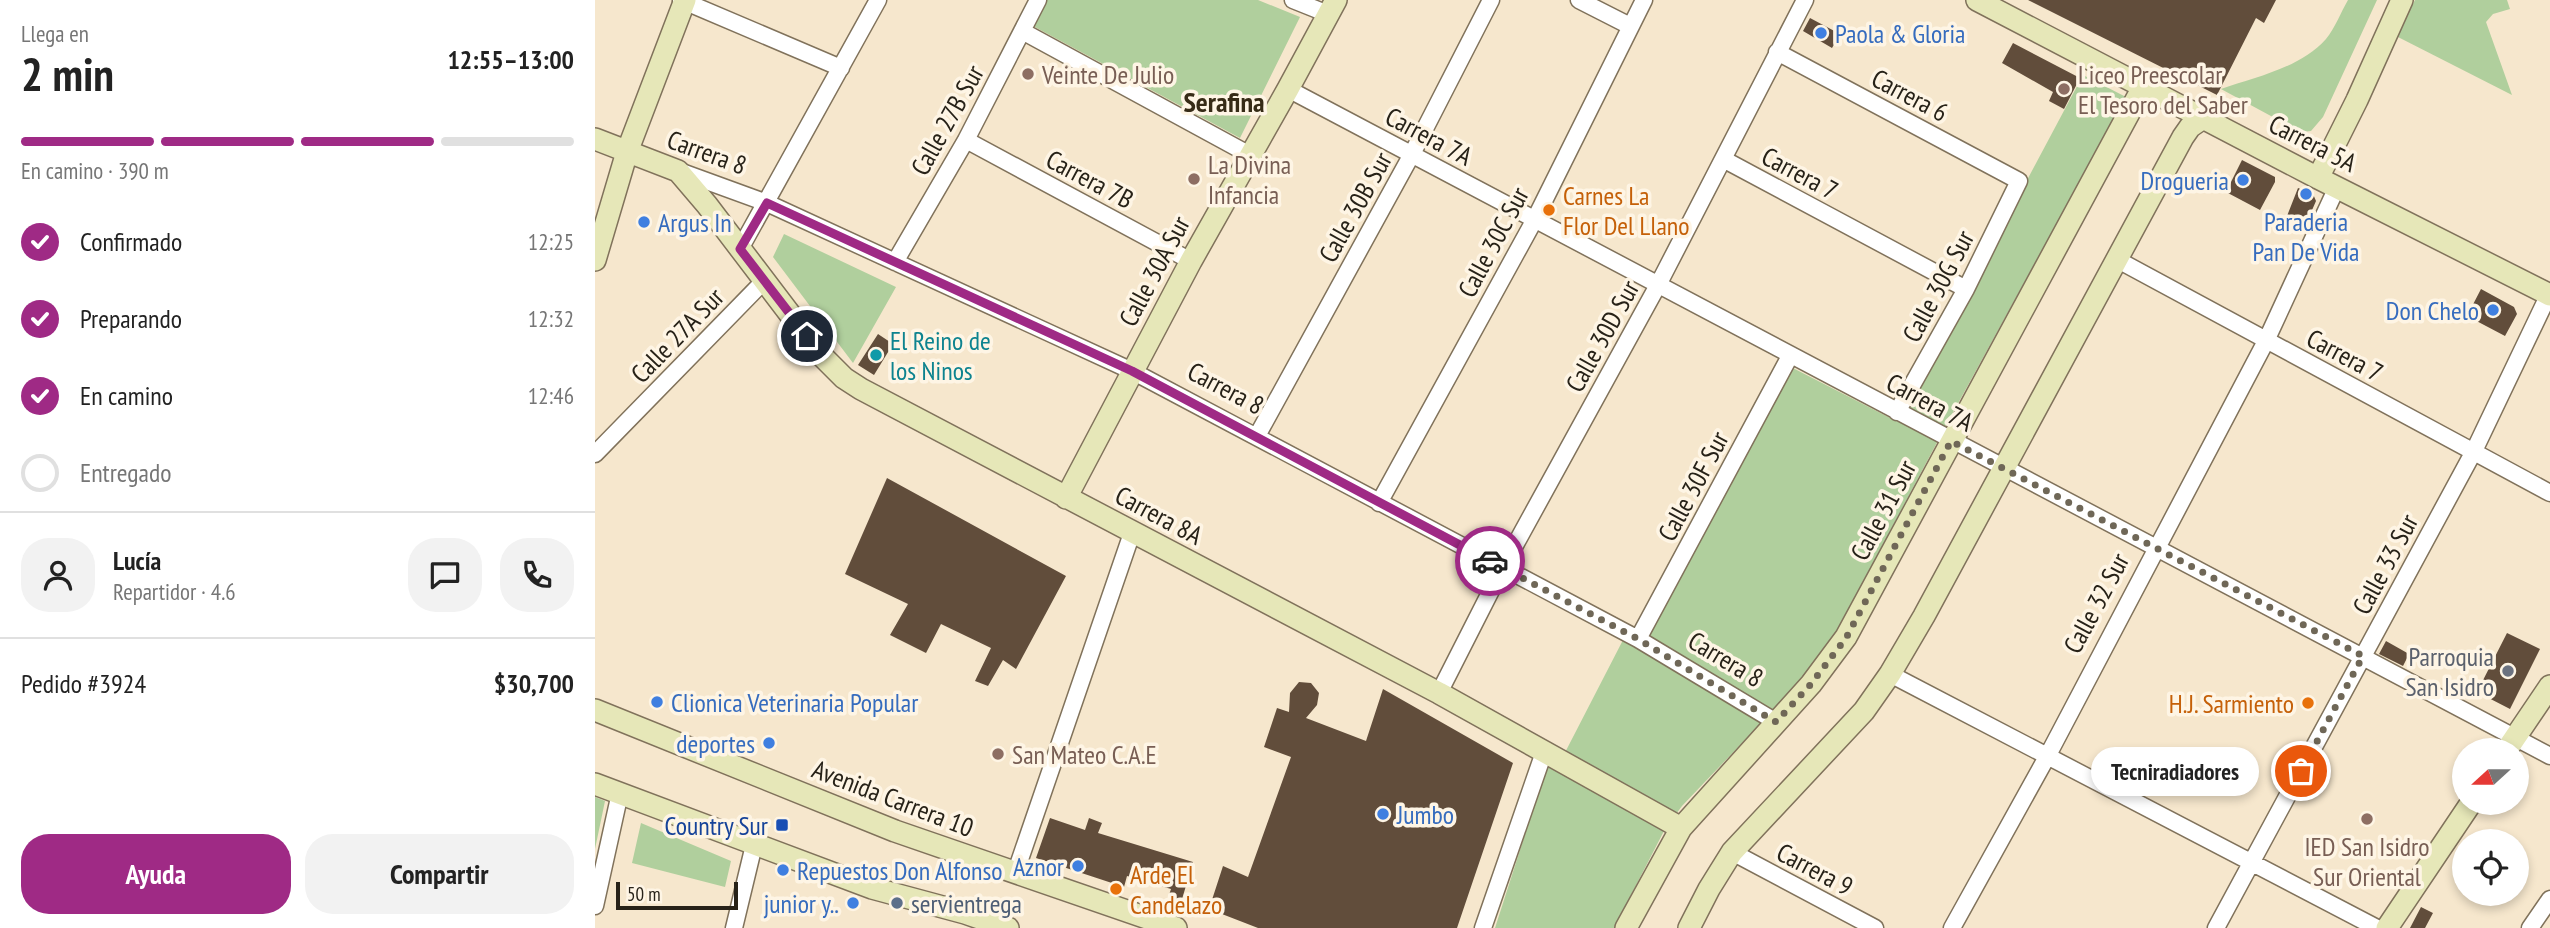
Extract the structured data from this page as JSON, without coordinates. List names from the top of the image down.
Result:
{
  "streets": {
    "street": [
      "Carrera 6",
      "Calle 27B Sur",
      "Carrera 7A",
      "Carrera 5A",
      "Carrera 8",
      "Carrera 7",
      "Carrera 7B",
      "Calle 30B Sur",
      "Calle 30C Sur",
      "Calle 30A Sur",
      "Calle 30G Sur",
      "Calle 27A Sur",
      "Calle 30D Sur",
      "Calle 30F Sur",
      "Calle 31 Sur",
      "Carrera 8A",
      "Calle 33 Sur",
      "Calle 32 Sur",
      "Avenida Carrera 10",
      "Carrera 9"
    ]
  },
  "crossings": [
    ["Carrera 6", "Calle 30G Sur"],
    ["Carrera 6", "Calle 30D Sur"],
    ["Calle 27B Sur", "Carrera 8"],
    ["Calle 27B Sur", "Carrera 7B"],
    ["Carrera 7A", "Calle 30B Sur"],
    ["Carrera 7A", "Calle 30C Sur"],
    ["Carrera 7A", "Calle 30A Sur"],
    ["Carrera 7A", "Calle 30G Sur"],
    ["Carrera 7A", "Calle 30D Sur"],
    ["Carrera 7A", "Calle 30F Sur"],
    ["Carrera 7A", "Calle 31 Sur"],
    ["Carrera 7A", "Calle 33 Sur"],
    ["Carrera 7A", "Calle 32 Sur"],
    ["Carrera 5A", "Calle 31 Sur"],
    ["Carrera 5A", "Calle 33 Sur"],
    ["Carrera 5A", "Calle 32 Sur"],
    ["Carrera 8", "Calle 30B Sur"],
    ["Carrera 8", "Calle 30C Sur"],
    ["Carrera 8", "Calle 30A Sur"],
    ["Carrera 8", "Calle 30D Sur"],
    ["Carrera 8", "Calle 30F Sur"],
    ["Carrera 8", "Calle 31 Sur"],
    ["Carrera 8", "Carrera 8A"],
    ["Carrera 7", "Calle 30G Sur"],
    ["Carrera 7", "Calle 30D Sur"],
    ["Carrera 7", "Calle 33 Sur"],
    ["Carrera 7", "Calle 32 Sur"],
    ["Carrera 7B", "Calle 30A Sur"],
    ["Calle 30A Sur", "Carrera 8A"],
    ["Calle 27A Sur", "Carrera 8A"],
    ["Calle 30D Sur", "Carrera 8A"],
    ["Calle 31 Sur", "Carrera 8A"]
  ],
  "districts": ["Serafina"],
  "places": {
    "other": [
      "Paola & Gloria",
      "Veinte De Julio",
      "Liceo Preescolar El Tesoro del Saber",
      "La Divina Infancia",
      "Drogueria",
      "Paraderia Pan De Vida",
      "Carnes La Flor Del Llano",
      "Argus In",
      "Don Chelo",
      "El Reino de los Ninos",
      "Parroquia San Isidro",
      "Clionica Veterinaria Popular",
      "H.J. Sarmiento",
      "deportes",
      "San Mateo C.A.E",
      "Tecniradiadores",
      "Jumbo",
      "IED San Isidro Sur Oriental",
      "Aznor",
      "Repuestos Don Alfonso",
      "Arde El Candelazo",
      "junior y..",
      "servientrega"
    ],
    "transit": ["Country Sur"]
  },
  "scale_bar": "50 m",
  "north": "left",
  "page": {
    "heading": ["2 min", "Llega en", "12:55–13:00"],
    "panel": [
      "Lucía",
      "Repartidor · 4.6",
      "Pedido #3924",
      "$30,700"
    ],
    "bar": "En camino · 390 m",
    "list": [
      ["Confirmado", "12:25"],
      ["Preparando", "12:32"],
      ["En camino", "12:46"],
      "Entregado"
    ],
    "bubble": "Tecniradiadores",
    "buttons": ["Ayuda", "Compartir"],
    "scale": "50 m"
  }
}
